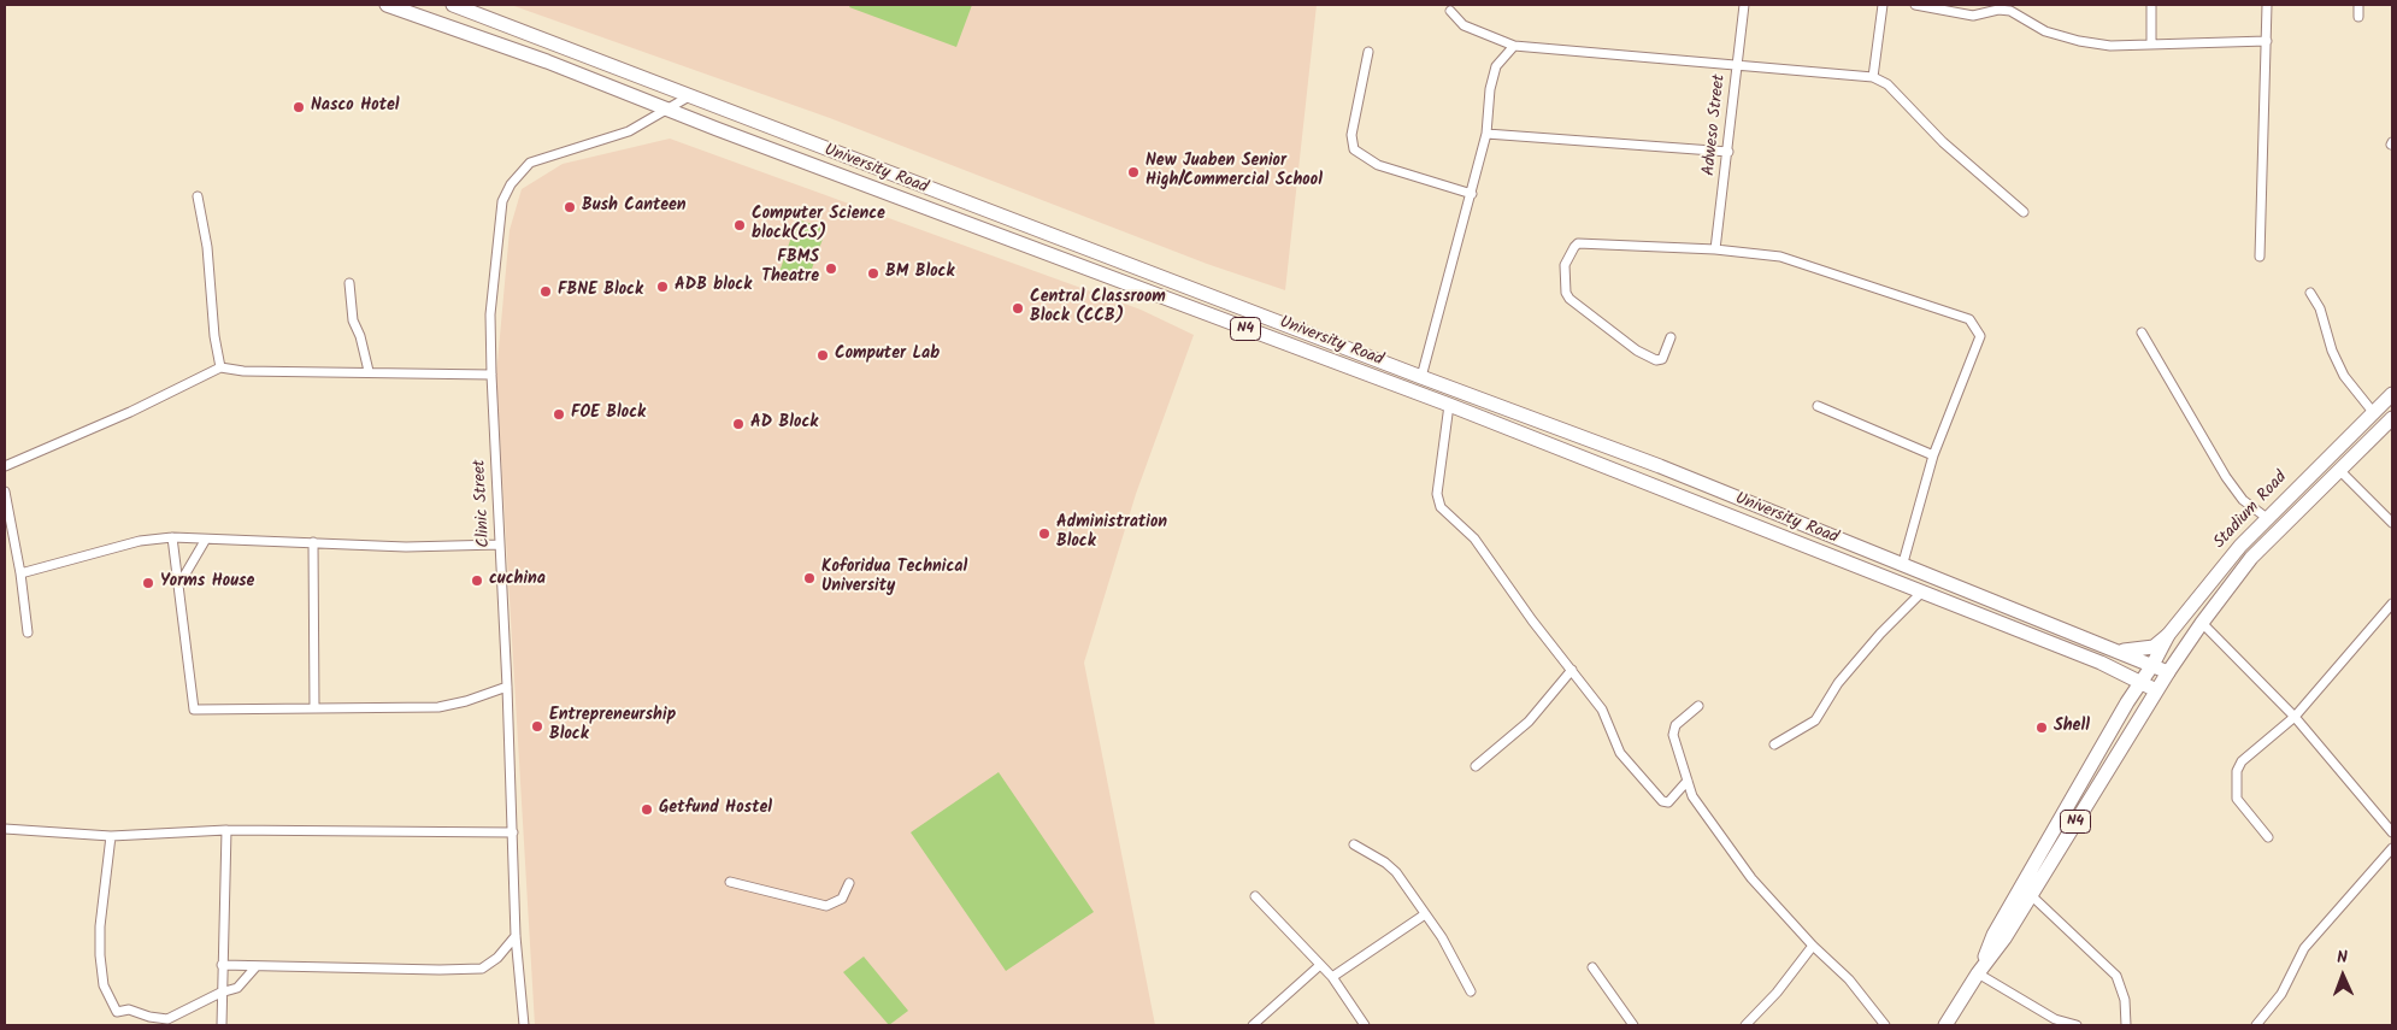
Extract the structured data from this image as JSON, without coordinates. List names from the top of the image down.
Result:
{
  "streets": {
    "main road": ["University Road", "N4", "Stadium Road"],
    "street": ["Adweso Street", "Clinic Street"]
  },
  "crossings": [
    ["University Road", "N4"],
    ["University Road", "Clinic Street"],
    ["University Road", "Stadium Road"],
    ["N4", "Stadium Road"]
  ],
  "places": [
    "Nasco Hotel",
    "New Juaben Senior High/Commercial School",
    "Bush Canteen",
    "Computer Science block(CS)",
    "FBMS Theatre",
    "BM Block",
    "ADB block",
    "FBNE Block",
    "Central Classroom Block (CCB)",
    "Computer Lab",
    "FOE Block",
    "AD Block",
    "Administration Block",
    "Koforidua Technical University",
    "cuchina",
    "Yorms House",
    "Entrepreneurship Block",
    "Shell",
    "Getfund Hostel"
  ],
  "north": "top"
}
